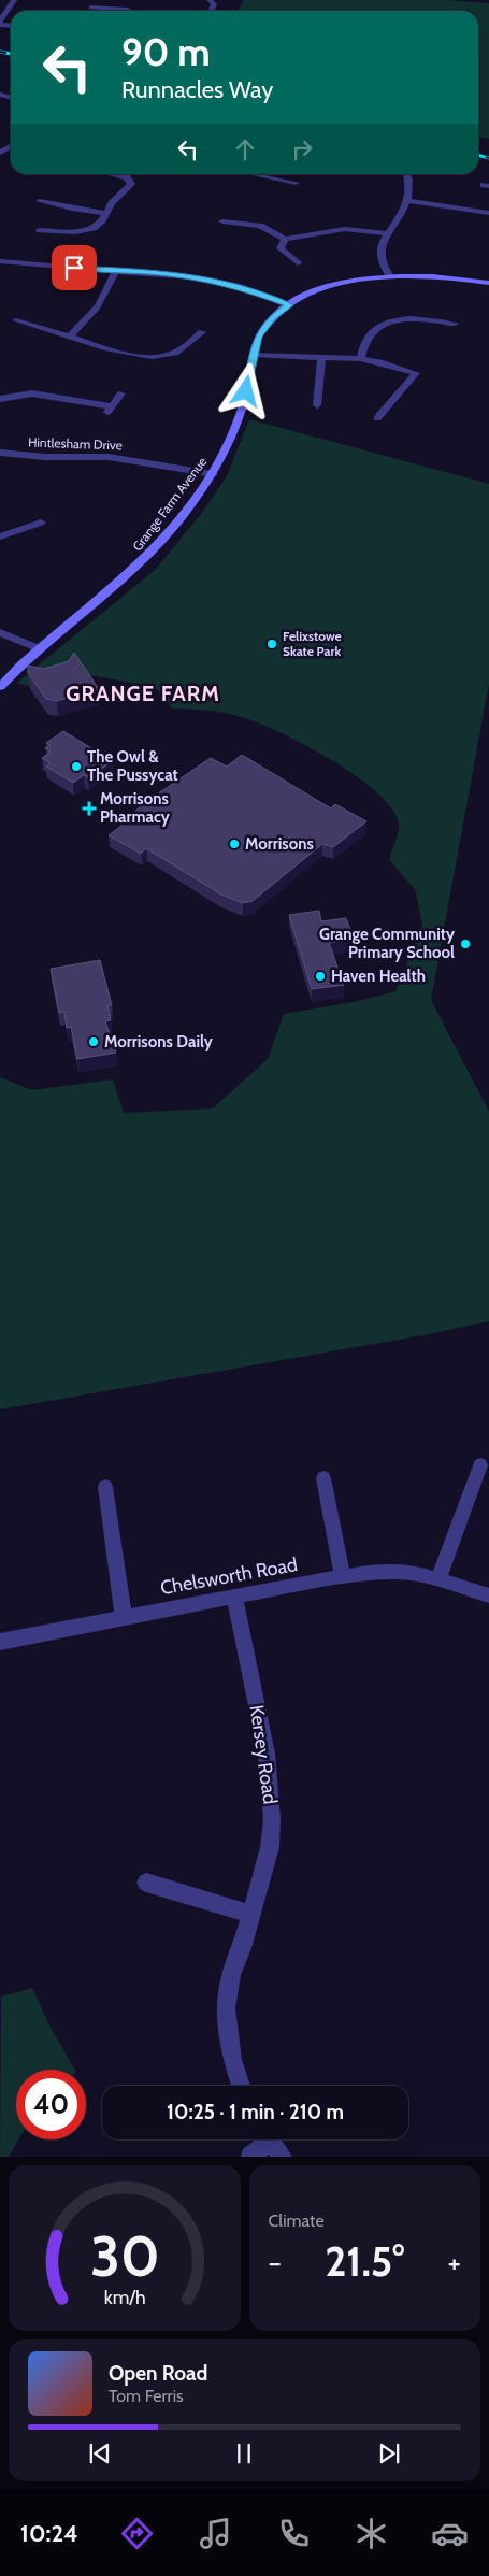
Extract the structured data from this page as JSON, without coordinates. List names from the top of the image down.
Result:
{
  "streets": {
    "street": [
      "Hintlesham Drive",
      "Grange Farm Avenue",
      "Chelsworth Road",
      "Kersey Road"
    ]
  },
  "crossings": [
    ["Hintlesham Drive", "Grange Farm Avenue"],
    ["Chelsworth Road", "Kersey Road"]
  ],
  "districts": ["GRANGE FARM"],
  "places": {
    "other": [
      "Felixstowe Skate Park",
      "The Owl & The Pussycat",
      "Morrisons",
      "Grange Community Primary School",
      "Haven Health",
      "Morrisons Daily"
    ],
    "health": ["Morrisons Pharmacy"]
  },
  "page": {
    "turn": ["90 m", "Runnacles Way"],
    "limit": "40",
    "trip": "10:25 · 1 min · 210 m",
    "tile": "Climate",
    "heat": ["−", "21.5°", "+"],
    "song": ["Open Road", "Tom Ferris"],
    "tabs": "10:24",
    "gauge": ["30", "km/h"]
  }
}
